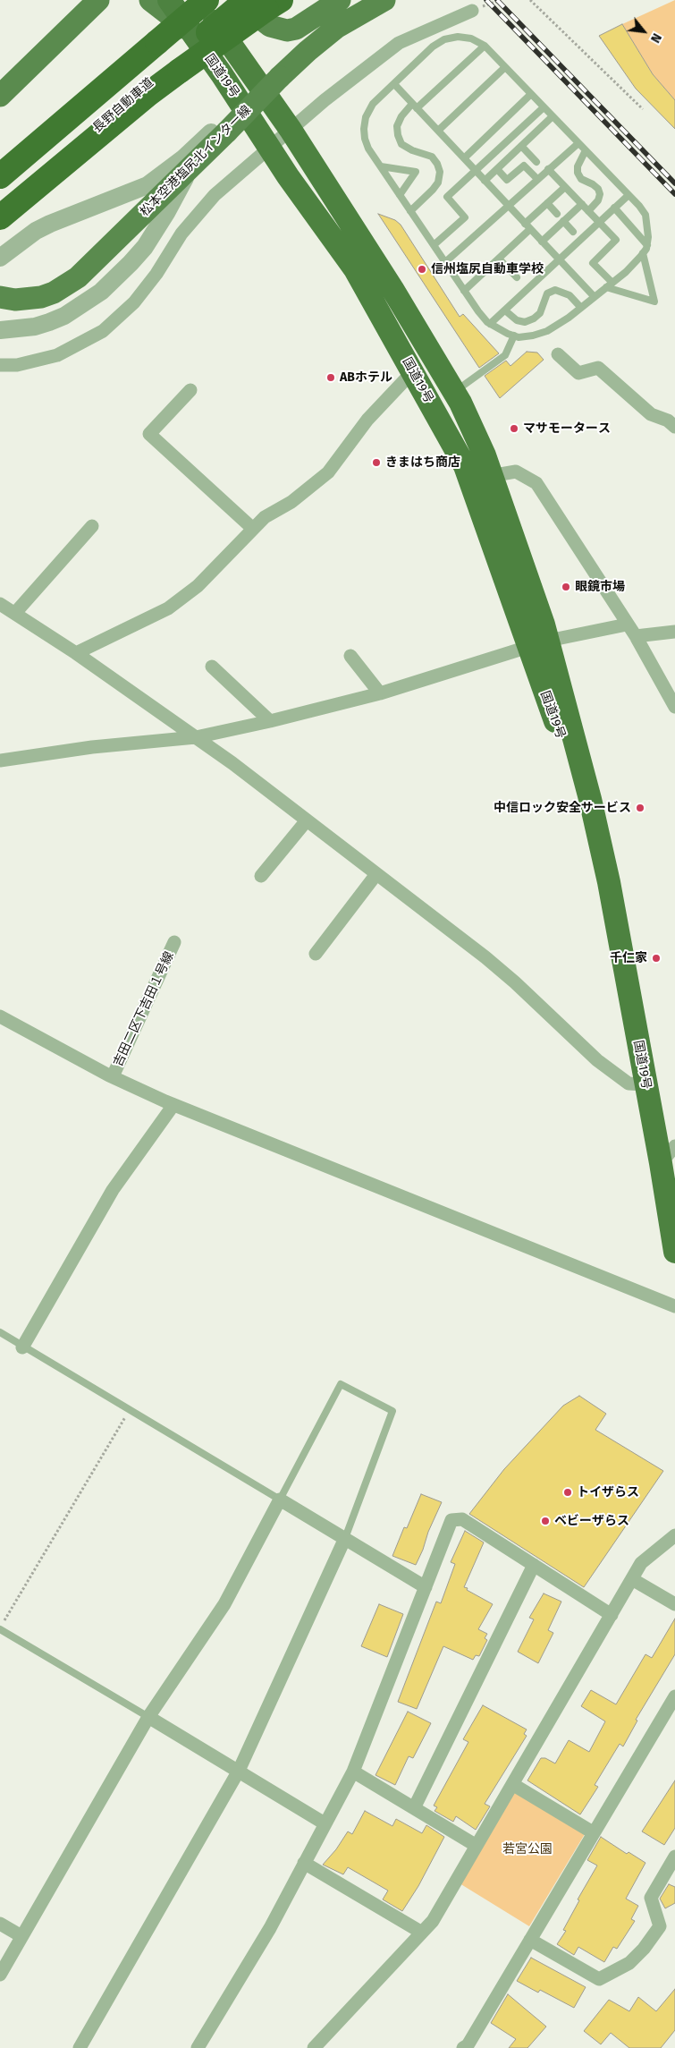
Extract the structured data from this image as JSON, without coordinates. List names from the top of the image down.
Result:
{
  "streets": {
    "highway": ["国道19号", "長野自動車道"],
    "main road": ["松本空港塩尻北インター線"],
    "street": ["吉田二区下吉田１号線"]
  },
  "parks": ["若宮公園"],
  "places": [
    "信州塩尻自動車学校",
    "ABホテル",
    "マサモータース",
    "きまはち商店",
    "眼鏡市場",
    "中信ロック安全サービス",
    "千仁家",
    "トイザらス",
    "ベビーザらス"
  ],
  "north": "bottom right"
}
